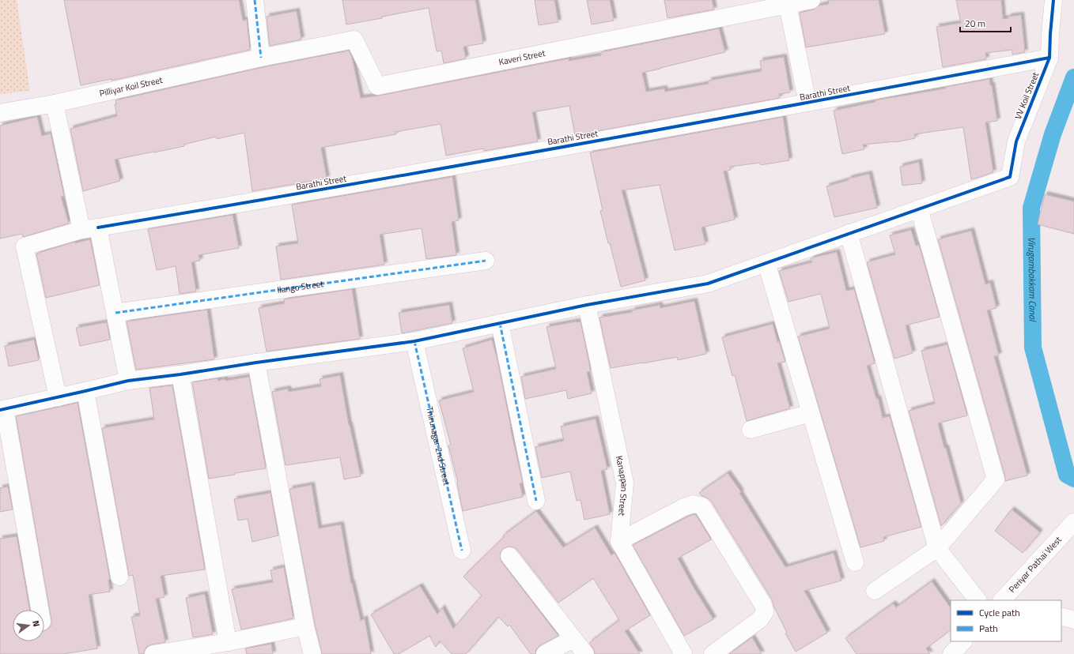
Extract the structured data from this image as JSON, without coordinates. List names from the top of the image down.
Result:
{
  "streets": {
    "street": [
      "Kaveri Street",
      "Pilliyar Koil Street",
      "Barathi Street",
      "VV Koil Street",
      "Ilango Street",
      "Thirunagar 2nd Street",
      "Kanappan Street",
      "Periyar Pathai West"
    ]
  },
  "crossings": [
    ["Kaveri Street", "Pilliyar Koil Street"],
    ["Barathi Street", "VV Koil Street"]
  ],
  "water": ["Virugambakkam Canal"],
  "legend": ["Cycle path", "Path"],
  "scale_bar": "20 m",
  "north": "right"
}
